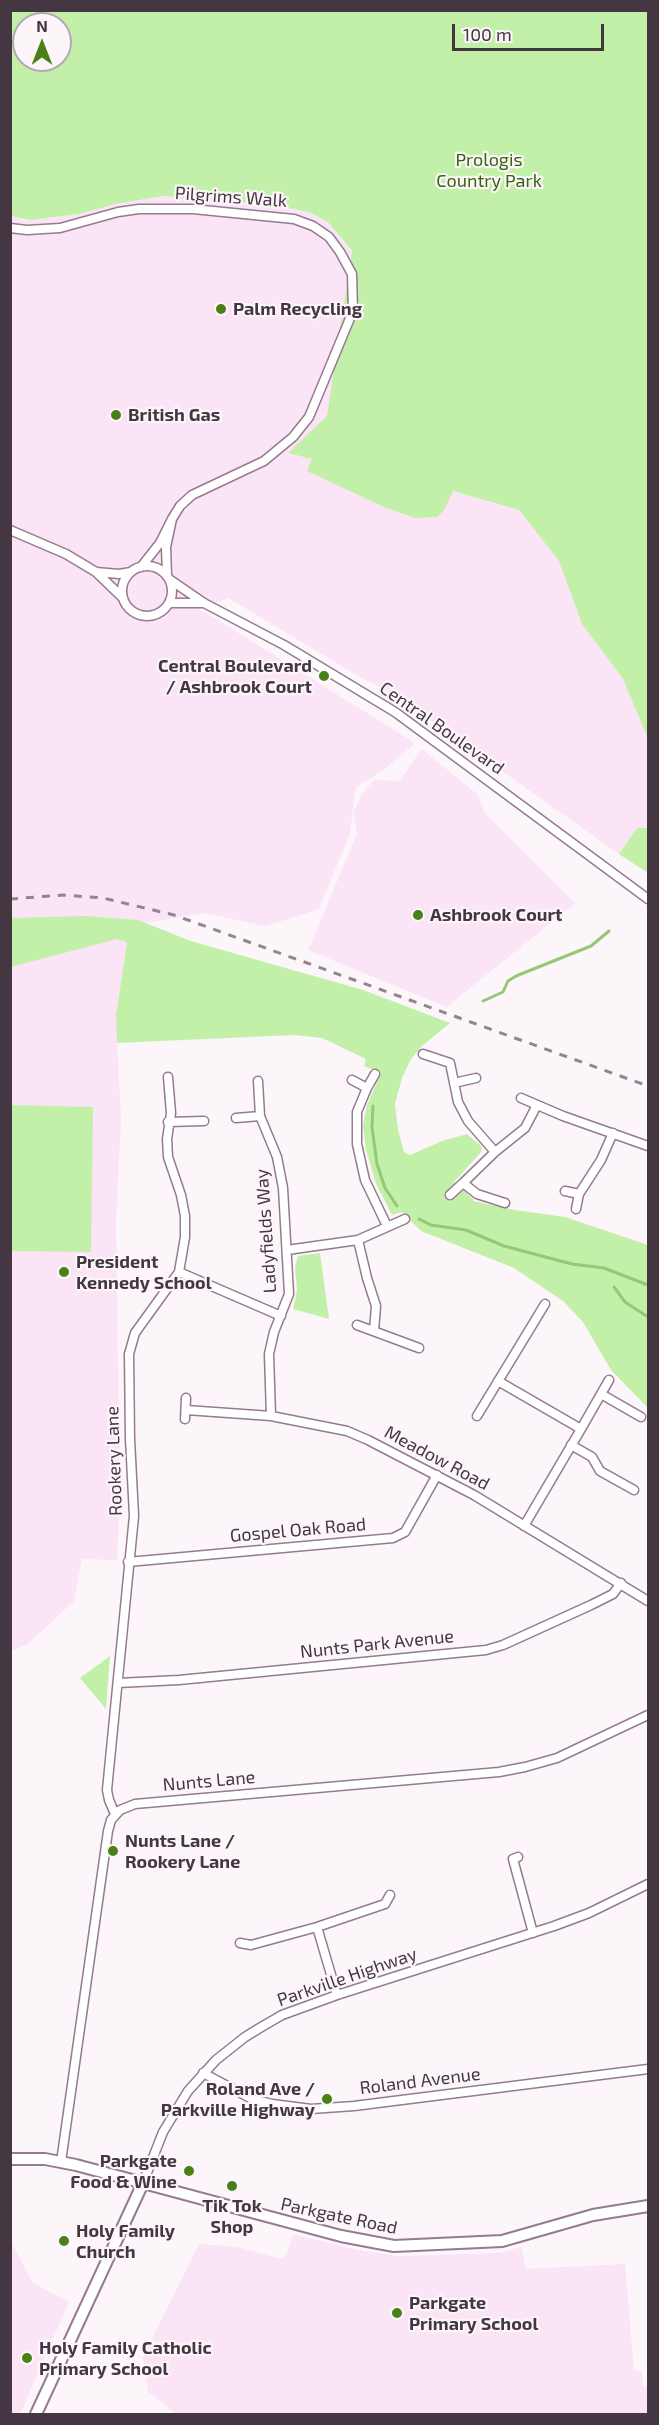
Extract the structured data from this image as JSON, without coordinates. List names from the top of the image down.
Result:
{
  "streets": {
    "street": [
      "Pilgrims Walk",
      "Central Boulevard",
      "Ladyfields Way",
      "Meadow Road",
      "Rookery Lane",
      "Gospel Oak Road",
      "Nunts Park Avenue",
      "Nunts Lane",
      "Parkville Highway",
      "Roland Avenue",
      "Parkgate Road"
    ]
  },
  "crossings": [
    ["Pilgrims Walk", "Central Boulevard"],
    ["Ladyfields Way", "Meadow Road"],
    ["Meadow Road", "Gospel Oak Road"],
    ["Meadow Road", "Nunts Park Avenue"],
    ["Rookery Lane", "Gospel Oak Road"],
    ["Rookery Lane", "Nunts Park Avenue"],
    ["Rookery Lane", "Nunts Lane"],
    ["Parkville Highway", "Roland Avenue"],
    ["Parkville Highway", "Parkgate Road"]
  ],
  "parks": ["Prologis Country Park"],
  "places": [
    "Palm Recycling",
    "British Gas",
    "Central Boulevard / Ashbrook Court",
    "Ashbrook Court",
    "President Kennedy School",
    "Nunts Lane / Rookery Lane",
    "Roland Ave / Parkville Highway",
    "Parkgate Food & Wine",
    "Tik Tok Shop",
    "Holy Family Church",
    "Parkgate Primary School",
    "Holy Family Catholic Primary School"
  ],
  "scale_bar": "100 m",
  "north": "top"
}
